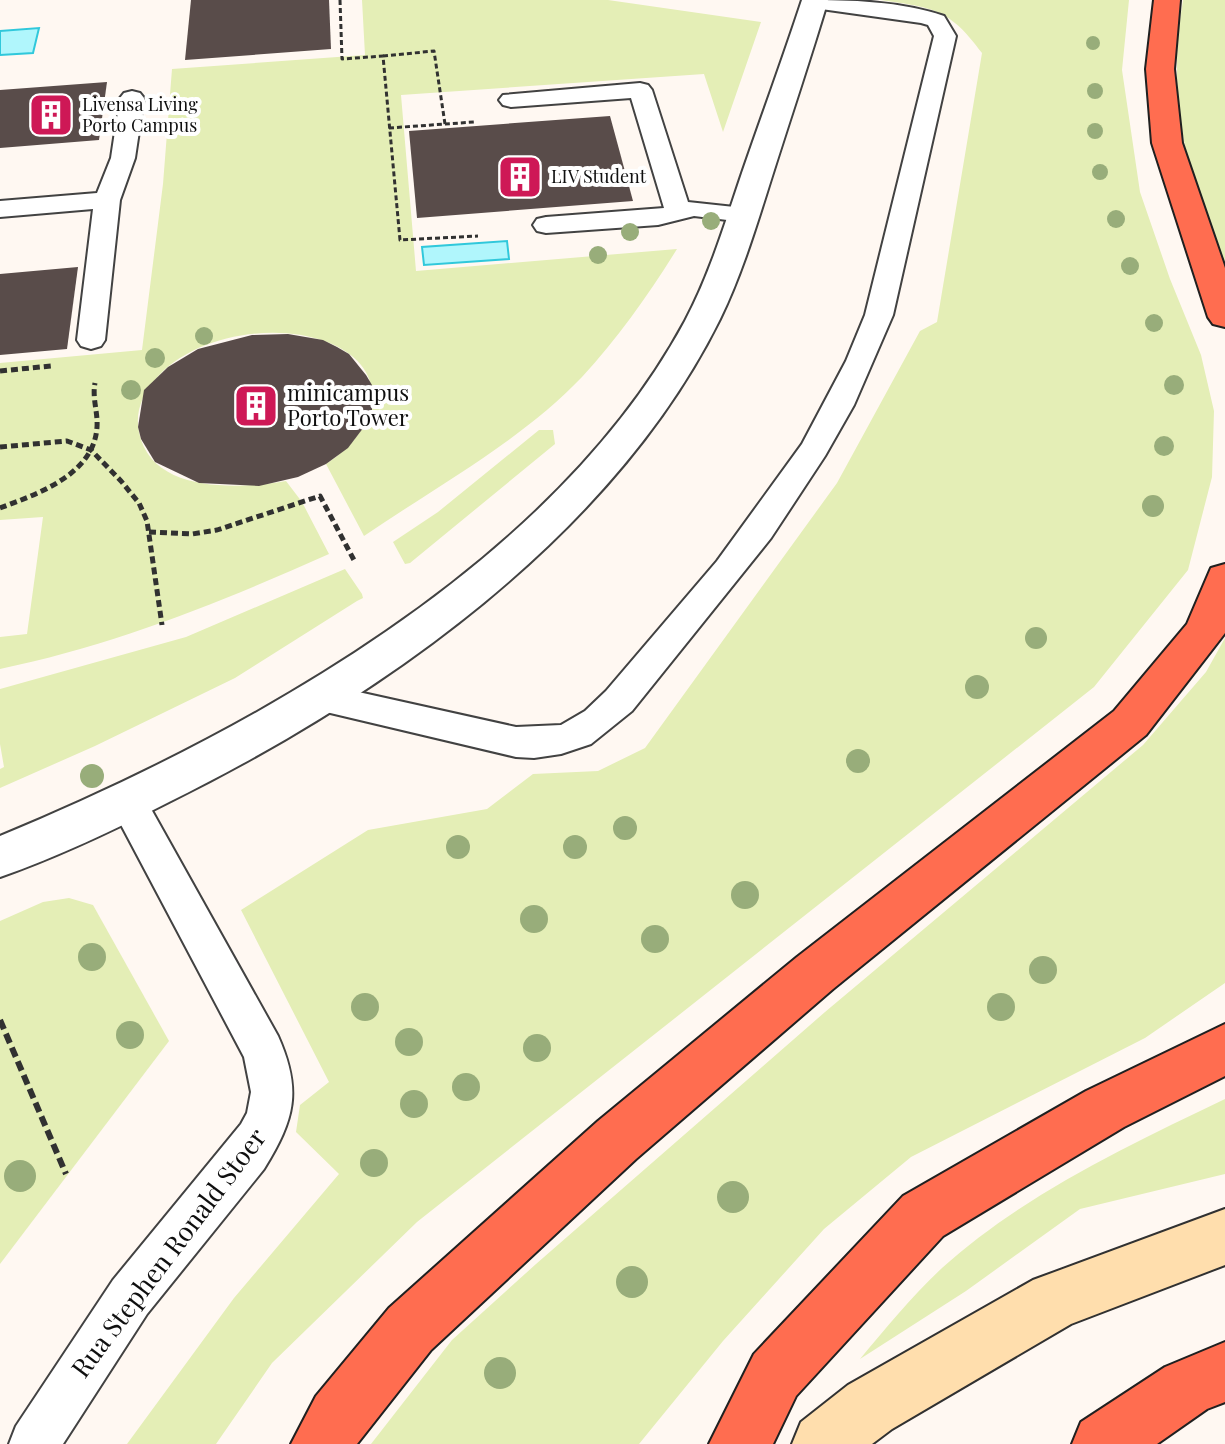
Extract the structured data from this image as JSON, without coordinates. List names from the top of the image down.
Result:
{
  "streets": {
    "lane": ["Rua Stephen Ronald Stoer"]
  },
  "places": {
    "building": ["Livensa Living Porto Campus", "LIV Student", "minicampus Porto Tower"]
  }
}
